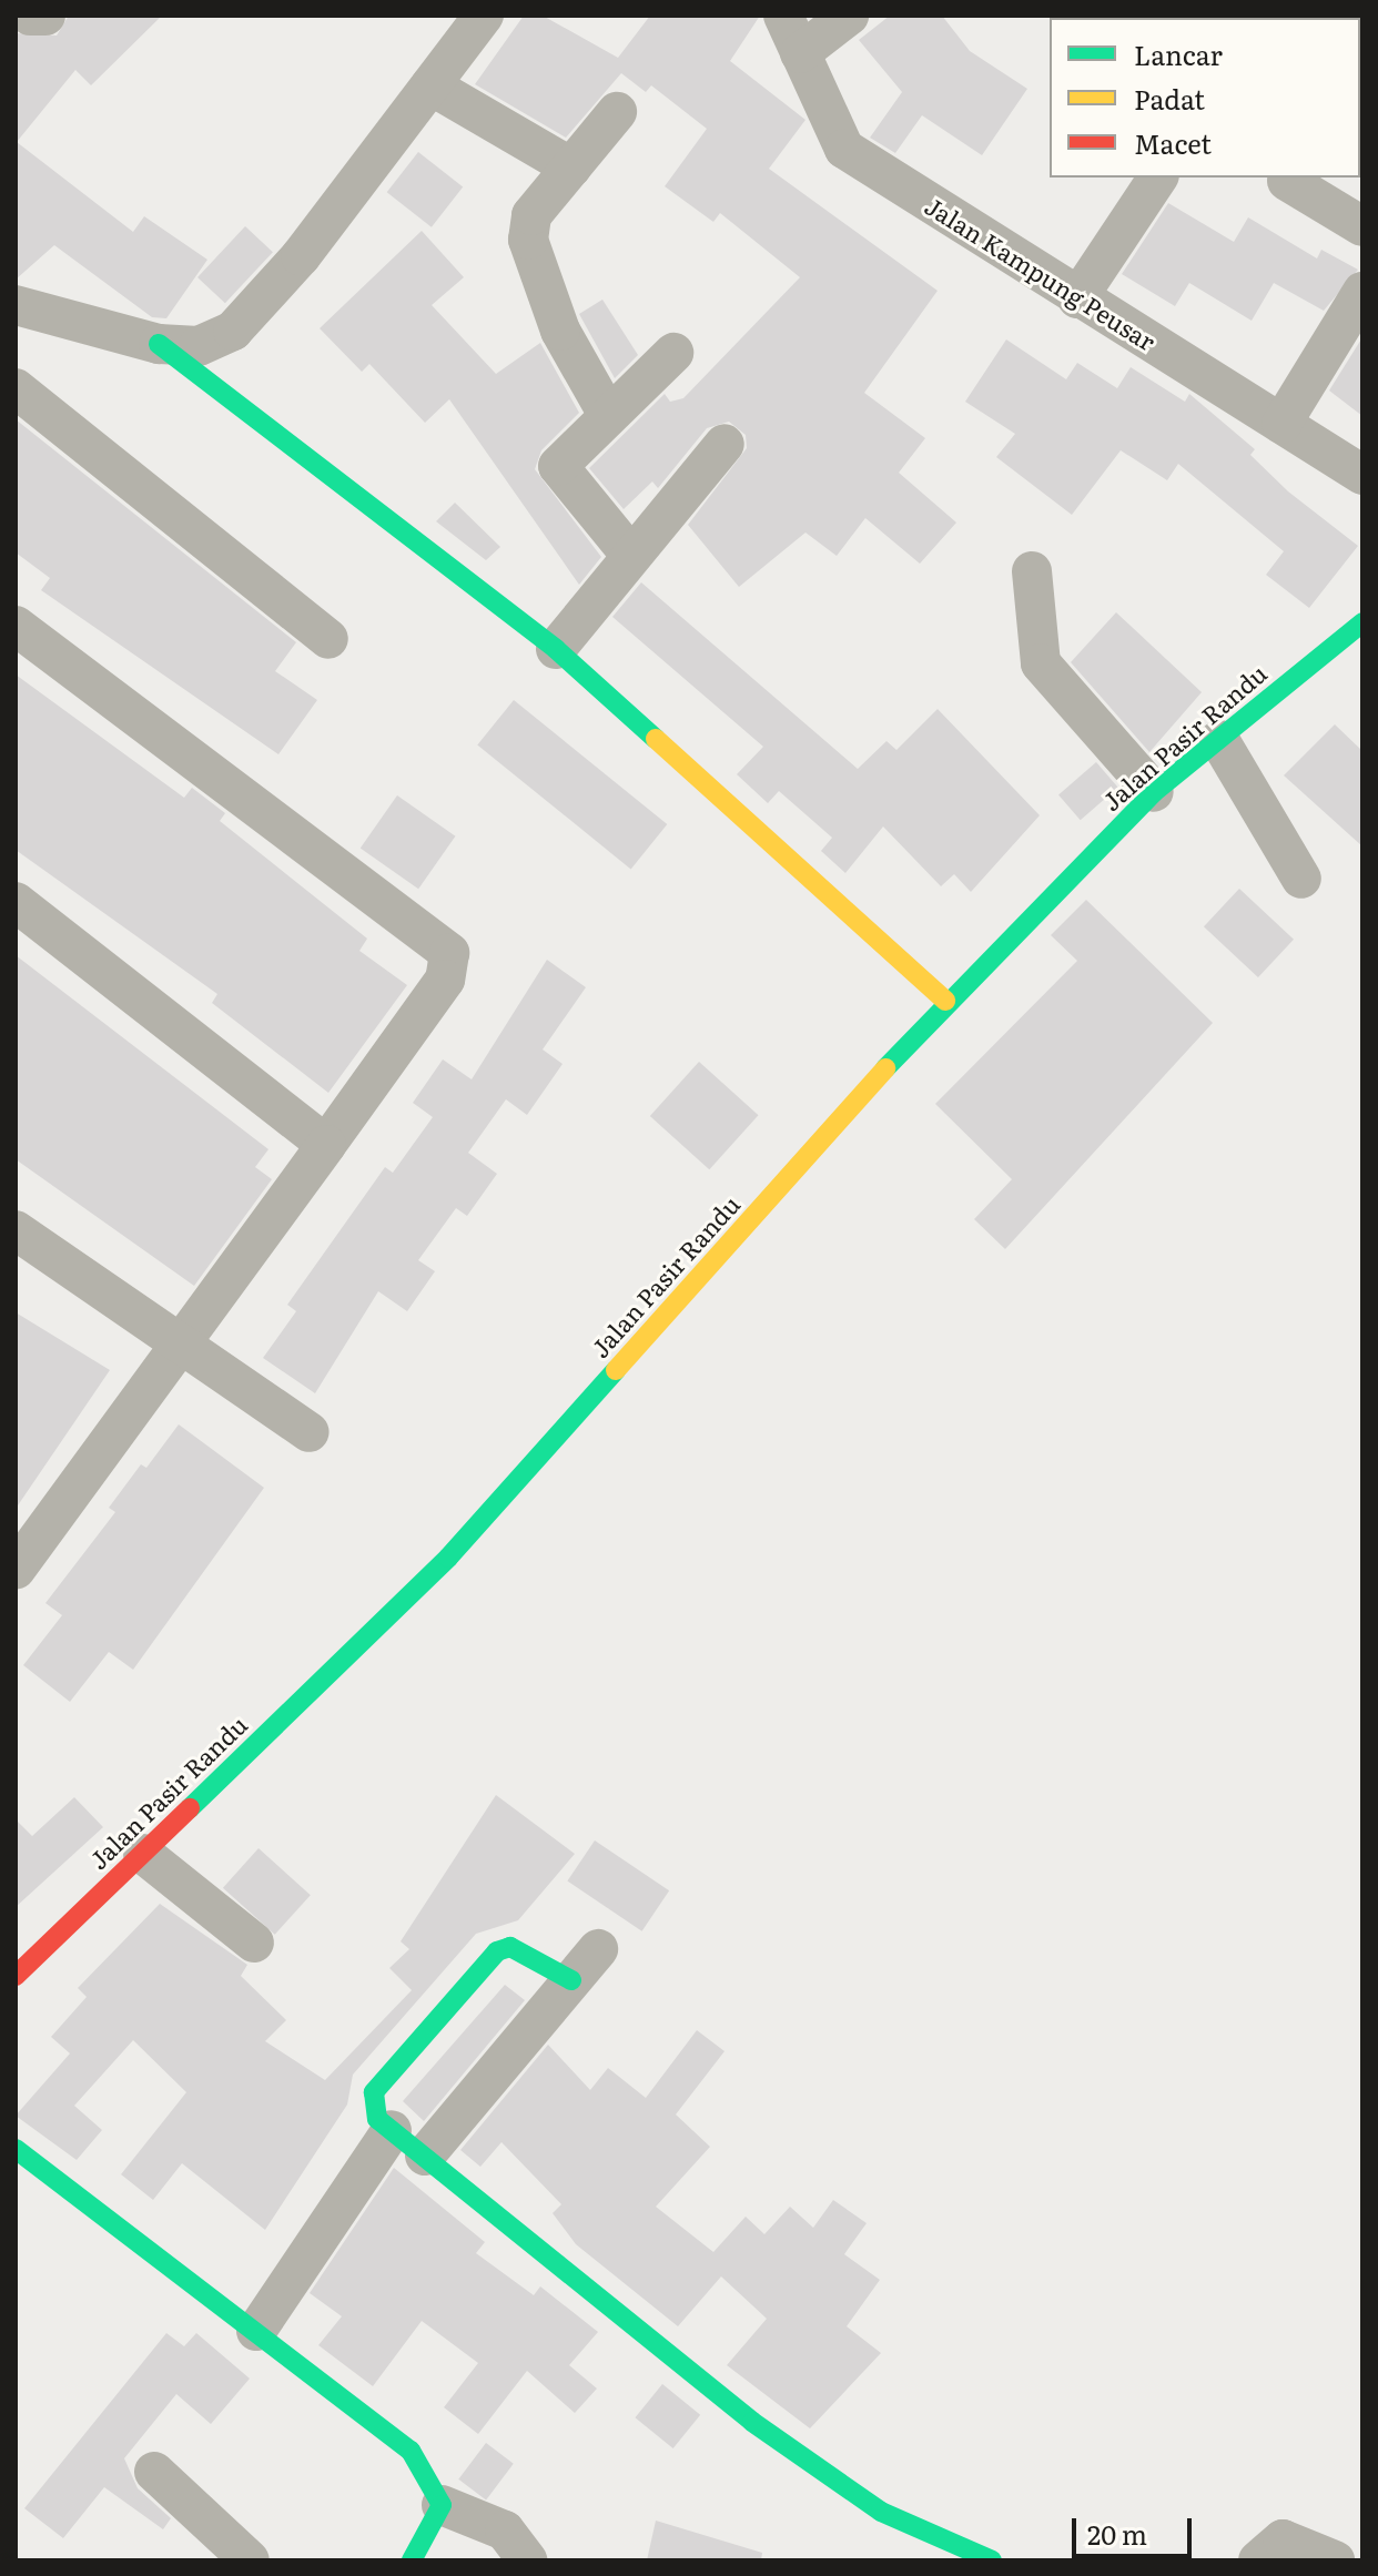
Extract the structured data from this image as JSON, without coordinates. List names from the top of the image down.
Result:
{
  "streets": {
    "street": ["Jalan Kampung Peusar", "Jalan Pasir Randu"]
  },
  "legend": ["Lancar", "Padat", "Macet"],
  "scale_bar": "20 m"
}
